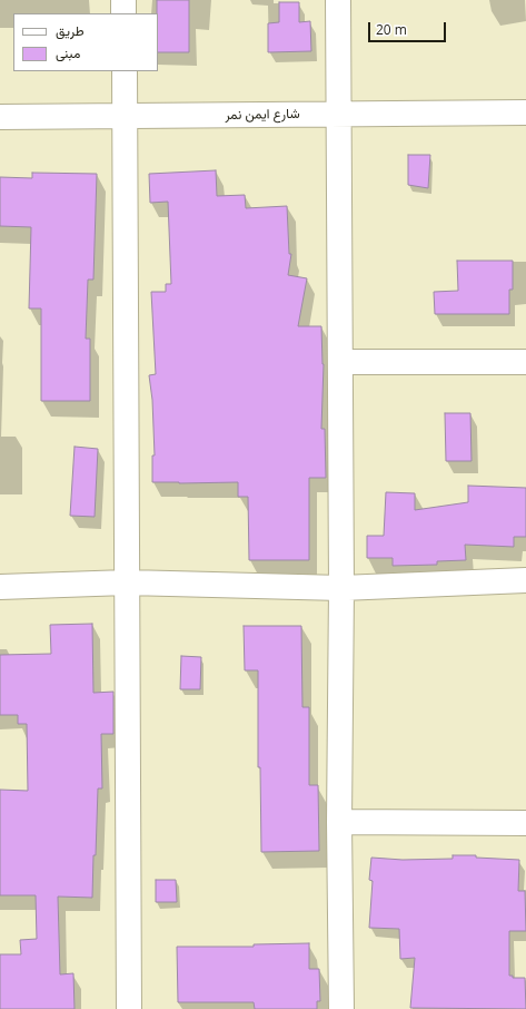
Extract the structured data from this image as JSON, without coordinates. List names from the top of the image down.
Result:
{
  "streets": {
    "street": ["شارع ايمن نمر"]
  },
  "legend": ["طريق", "مبنى"],
  "scale_bar": "20 m"
}
